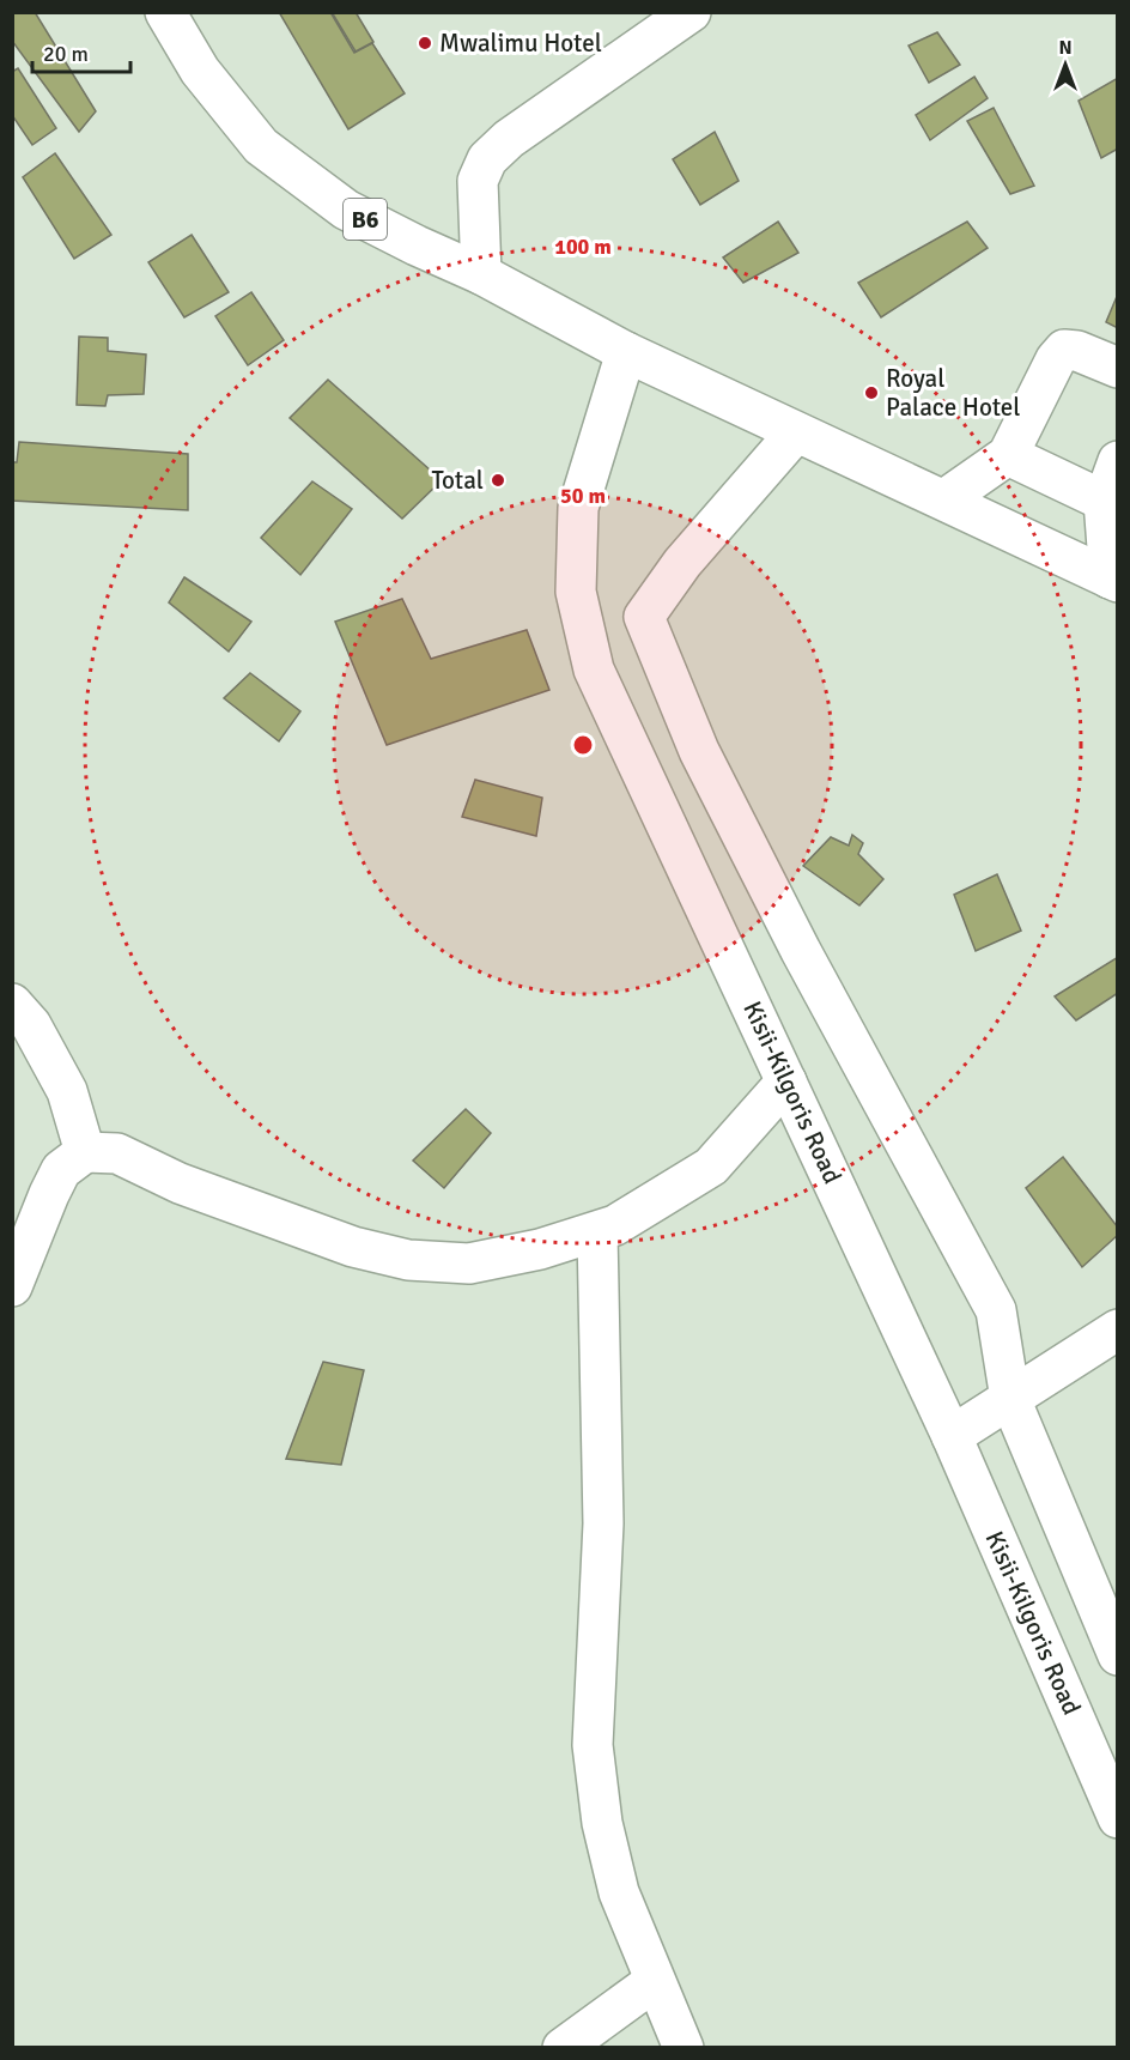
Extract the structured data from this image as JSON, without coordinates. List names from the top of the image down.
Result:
{
  "streets": {
    "main road": ["B6", "Kisii-Kilgoris Road"]
  },
  "crossings": [
    ["B6", "Kisii-Kilgoris Road"]
  ],
  "places": ["Mwalimu Hotel", "Royal Palace Hotel", "Total"],
  "scale_bar": "20 m",
  "north": "top",
  "rings": ["100 m", "50 m"]
}
